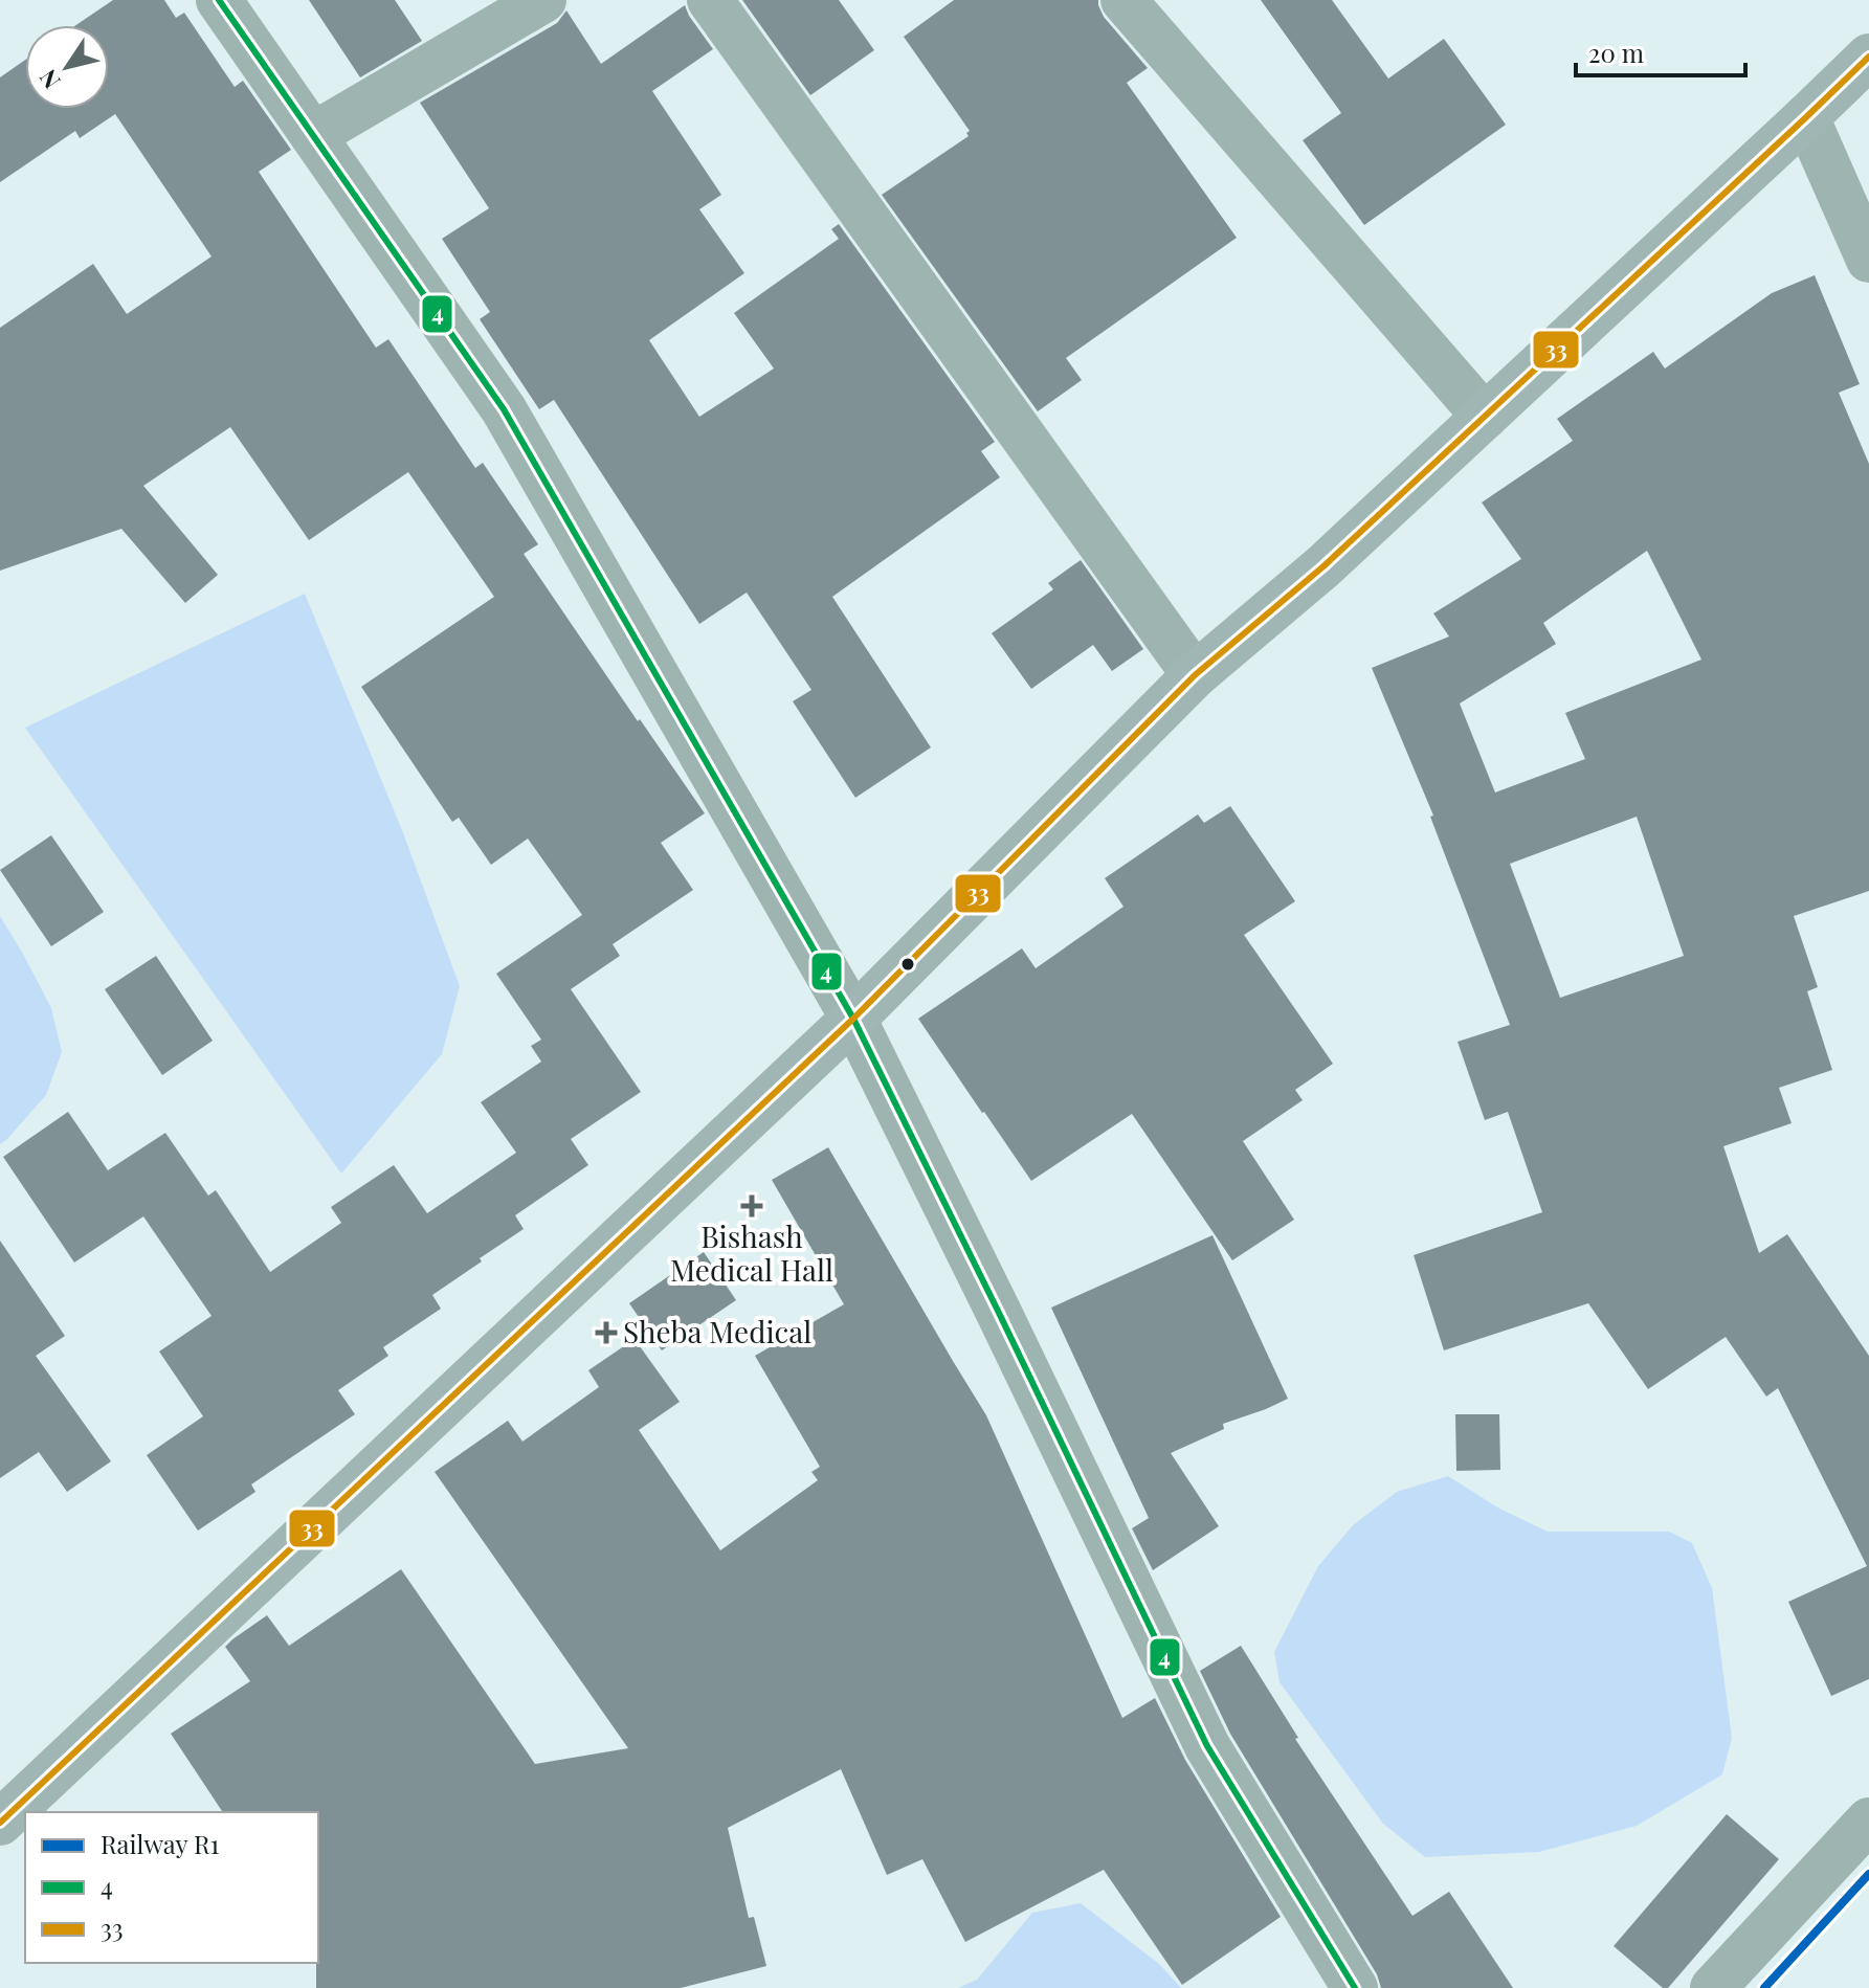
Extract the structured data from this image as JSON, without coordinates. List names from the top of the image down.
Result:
{
  "places": {
    "health": ["Bishash Medical Hall", "Sheba Medical"]
  },
  "lines": ["transit line 4", "transit line 33", "rail line R1"],
  "legend": ["Railway R1", "4", "33"],
  "scale_bar": "20 m",
  "north": "bottom left"
}
